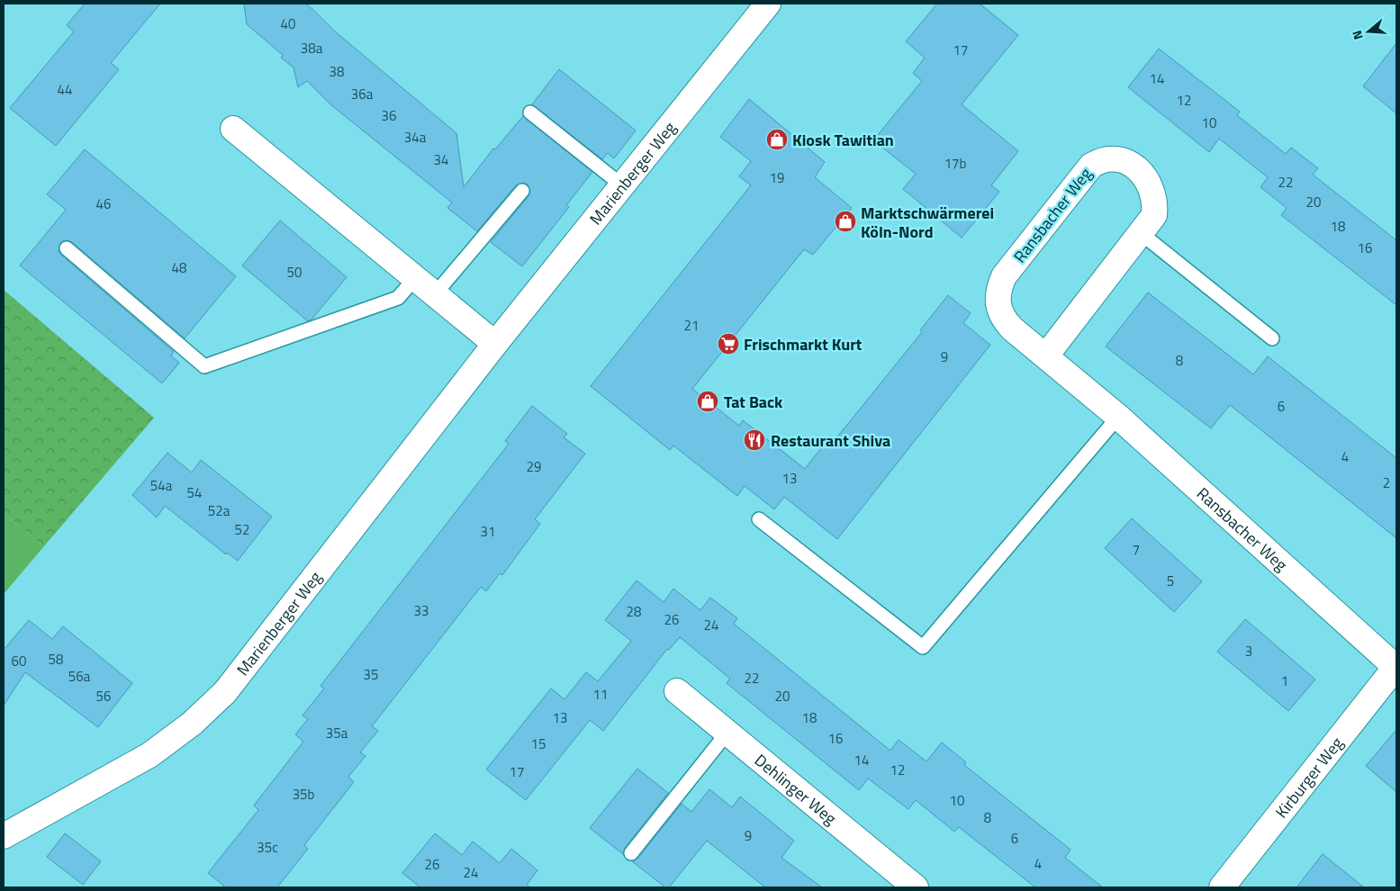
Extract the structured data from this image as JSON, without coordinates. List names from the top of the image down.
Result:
{
  "streets": {
    "street": [
      "Marienberger Weg",
      "Ransbacher Weg",
      "Kirburger Weg",
      "Dehlinger Weg"
    ]
  },
  "crossings": [
    ["Ransbacher Weg", "Kirburger Weg"]
  ],
  "places": {
    "shop": ["Kiosk Tawitian", "Marktschwärmerei Köln-Nord", "Tat Back"],
    "supermarket": ["Frischmarkt Kurt"],
    "restaurant": ["Restaurant Shiva"]
  },
  "house_numbers": [
    "40",
    "38a",
    "17",
    "38",
    "14",
    "44",
    "36a",
    "12",
    "36",
    "10",
    "34a",
    "34",
    "17b",
    "19",
    "22",
    "20",
    "46",
    "18",
    "16",
    "48",
    "50",
    "21",
    "9",
    "8",
    "6",
    "4",
    "29",
    "13",
    "2",
    "54a",
    "54",
    "52a",
    "52",
    "31",
    "7",
    "5",
    "33",
    "28",
    "26",
    "24",
    "3",
    "58",
    "60",
    "35",
    "56a",
    "22",
    "1",
    "11",
    "56",
    "20",
    "13",
    "18",
    "35a",
    "16",
    "15",
    "14",
    "12",
    "17",
    "35b",
    "10",
    "8",
    "9",
    "6",
    "35c",
    "4",
    "26",
    "24"
  ],
  "north": "left"
}
